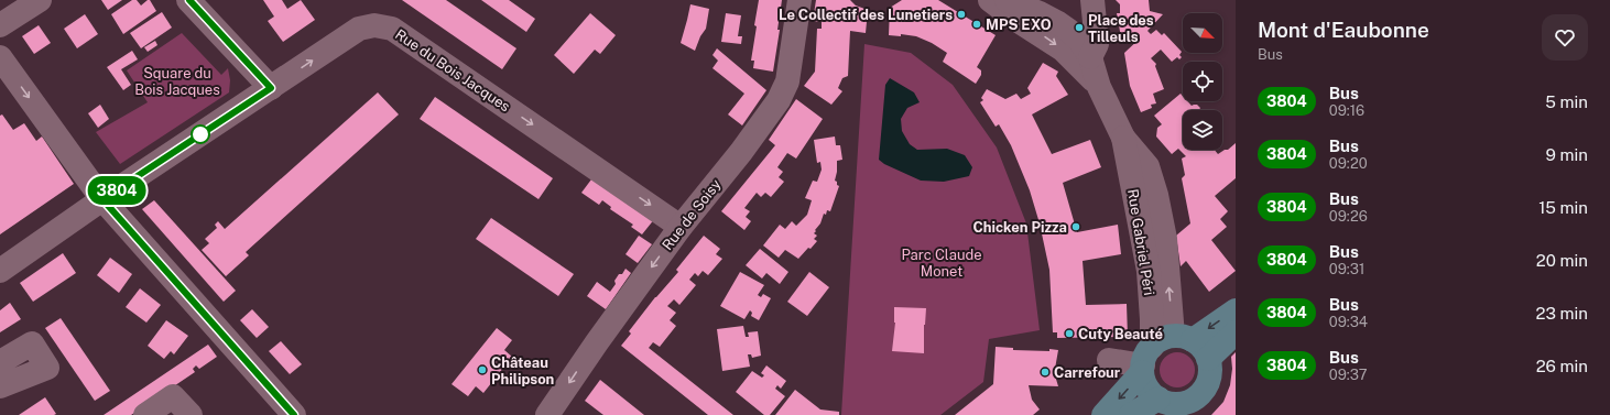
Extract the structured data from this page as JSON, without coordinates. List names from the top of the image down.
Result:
{
  "streets": {
    "street": ["Rue du Bois Jacques", "Rue de Soisy", "Rue Gabriel Péri"]
  },
  "crossings": [
    ["Rue du Bois Jacques", "Rue de Soisy"]
  ],
  "one_way": ["Rue du Bois Jacques", "Rue de Soisy"],
  "parks": ["Square du Bois Jacques", "Parc Claude Monet"],
  "places": [
    "Le Collectif des Lunetiers",
    "MPS EXO",
    "Place des Tilleuls",
    "Chicken Pizza",
    "Cuty Beauté",
    "Château Philipson",
    "Carrefour"
  ],
  "lines": ["bus line 3804"],
  "north": "bottom right",
  "page": {
    "on_map": "3804",
    "heading": ["Mont d'Eaubonne", "Bus"],
    "list": [
      {
        "mark": "3804",
        "name": "Bus",
        "note": "09:16",
        "value": "5 min"
      },
      {
        "mark": "3804",
        "name": "Bus",
        "note": "09:20",
        "value": "9 min"
      },
      {
        "mark": "3804",
        "name": "Bus",
        "note": "09:26",
        "value": "15 min"
      },
      {
        "mark": "3804",
        "name": "Bus",
        "note": "09:31",
        "value": "20 min"
      },
      {
        "mark": "3804",
        "name": "Bus",
        "note": "09:34",
        "value": "23 min"
      },
      {
        "mark": "3804",
        "name": "Bus",
        "note": "09:37",
        "value": "26 min"
      }
    ]
  }
}
